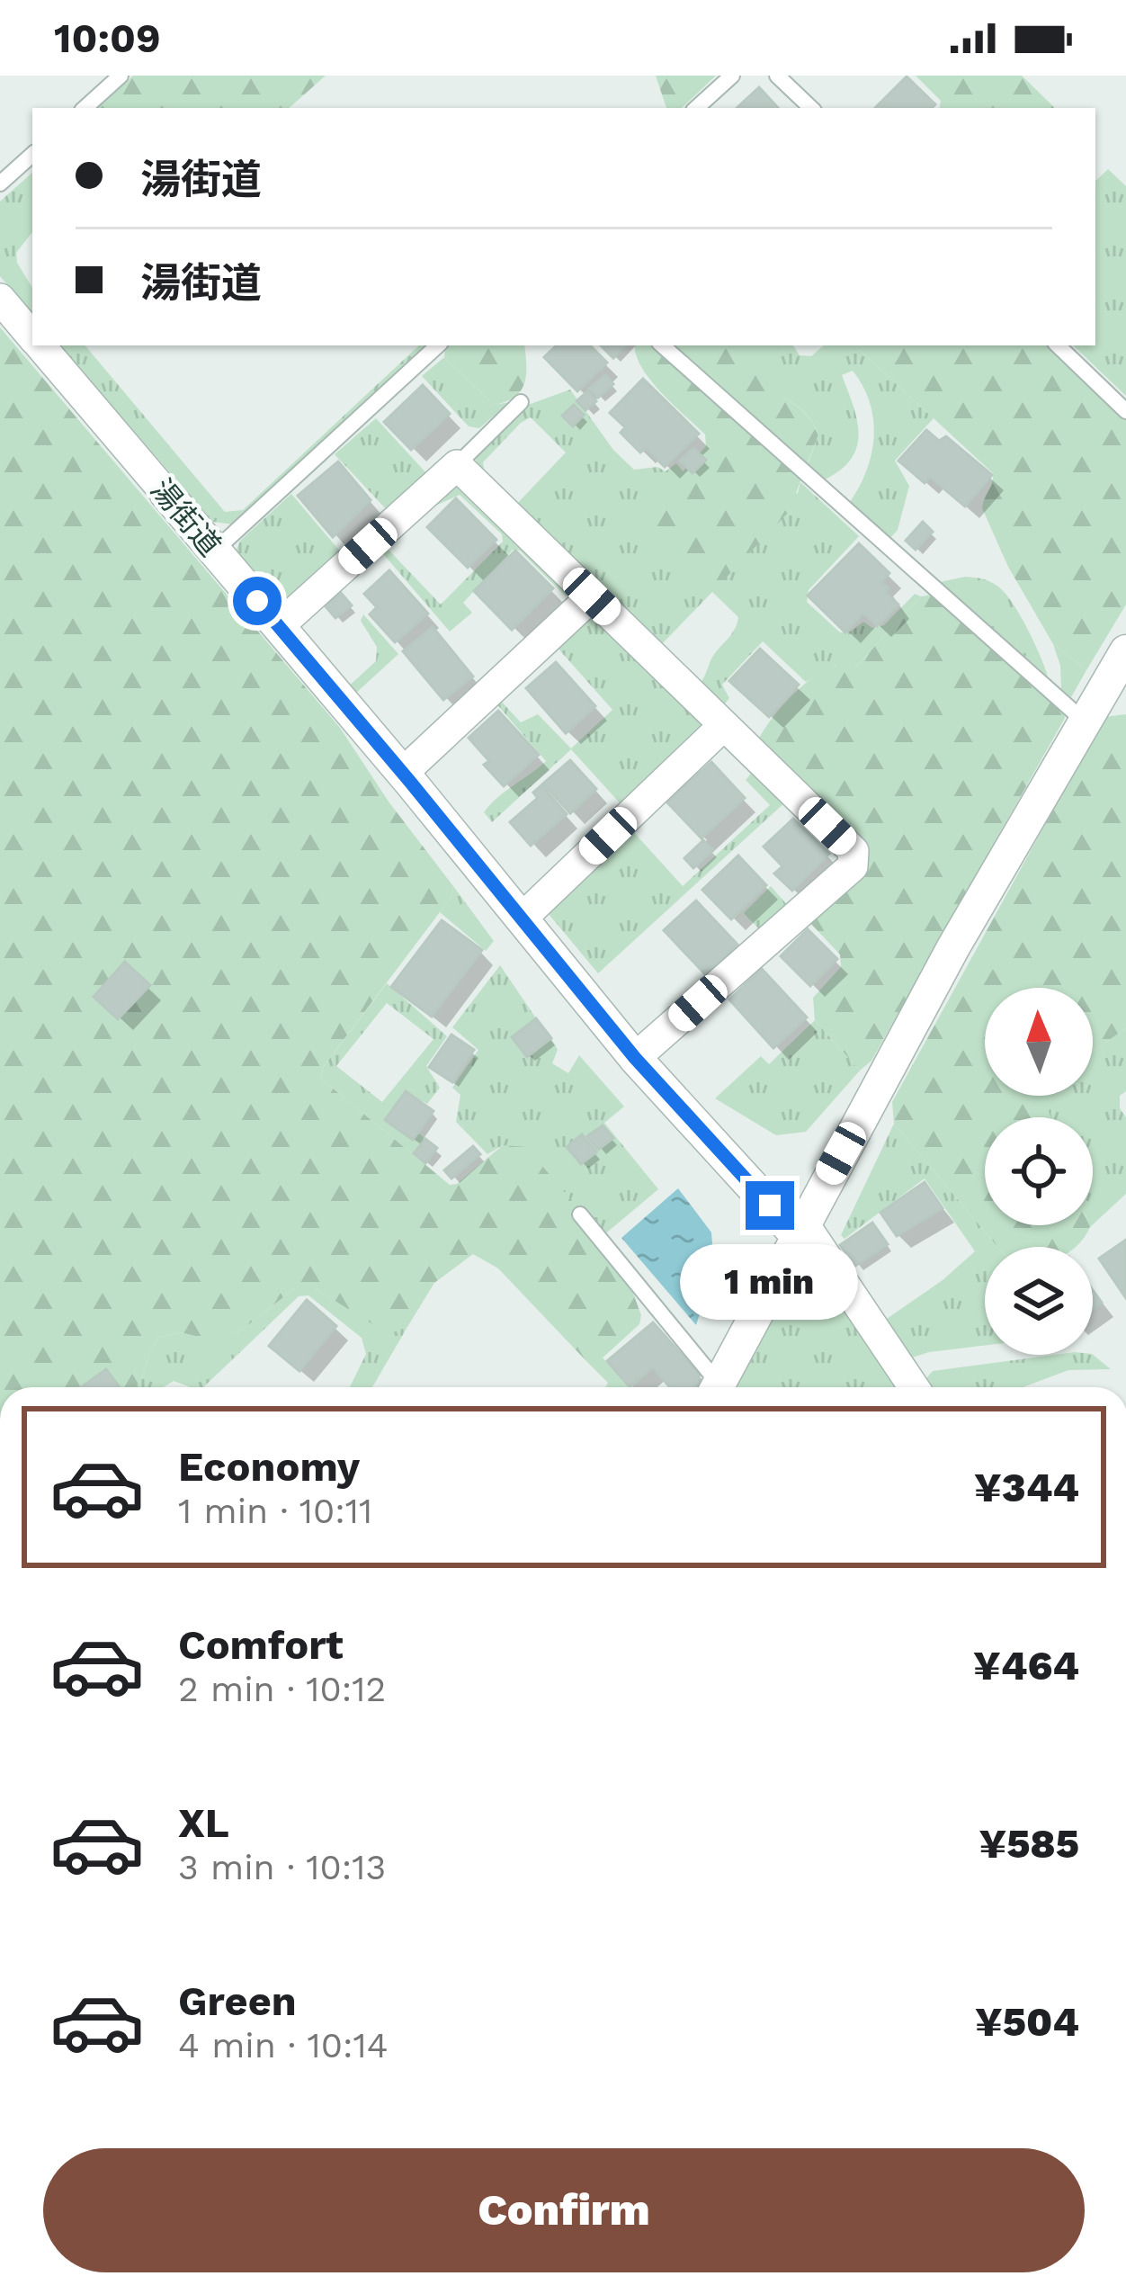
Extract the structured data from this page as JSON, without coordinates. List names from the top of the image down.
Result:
{
  "streets": {
    "street": ["湯街道"]
  },
  "north": "top",
  "page": {
    "status": "10:09",
    "banner": ["湯街道", "湯街道"],
    "bubble": "1 min",
    "list": [
      {
        "name": "Economy",
        "note": "1 min · 10:11",
        "value": "¥344"
      },
      {
        "name": "Comfort",
        "note": "2 min · 10:12",
        "value": "¥464"
      },
      {
        "name": "XL",
        "note": "3 min · 10:13",
        "value": "¥585"
      },
      {
        "name": "Green",
        "note": "4 min · 10:14",
        "value": "¥504"
      }
    ],
    "buttons": "Confirm"
  }
}
